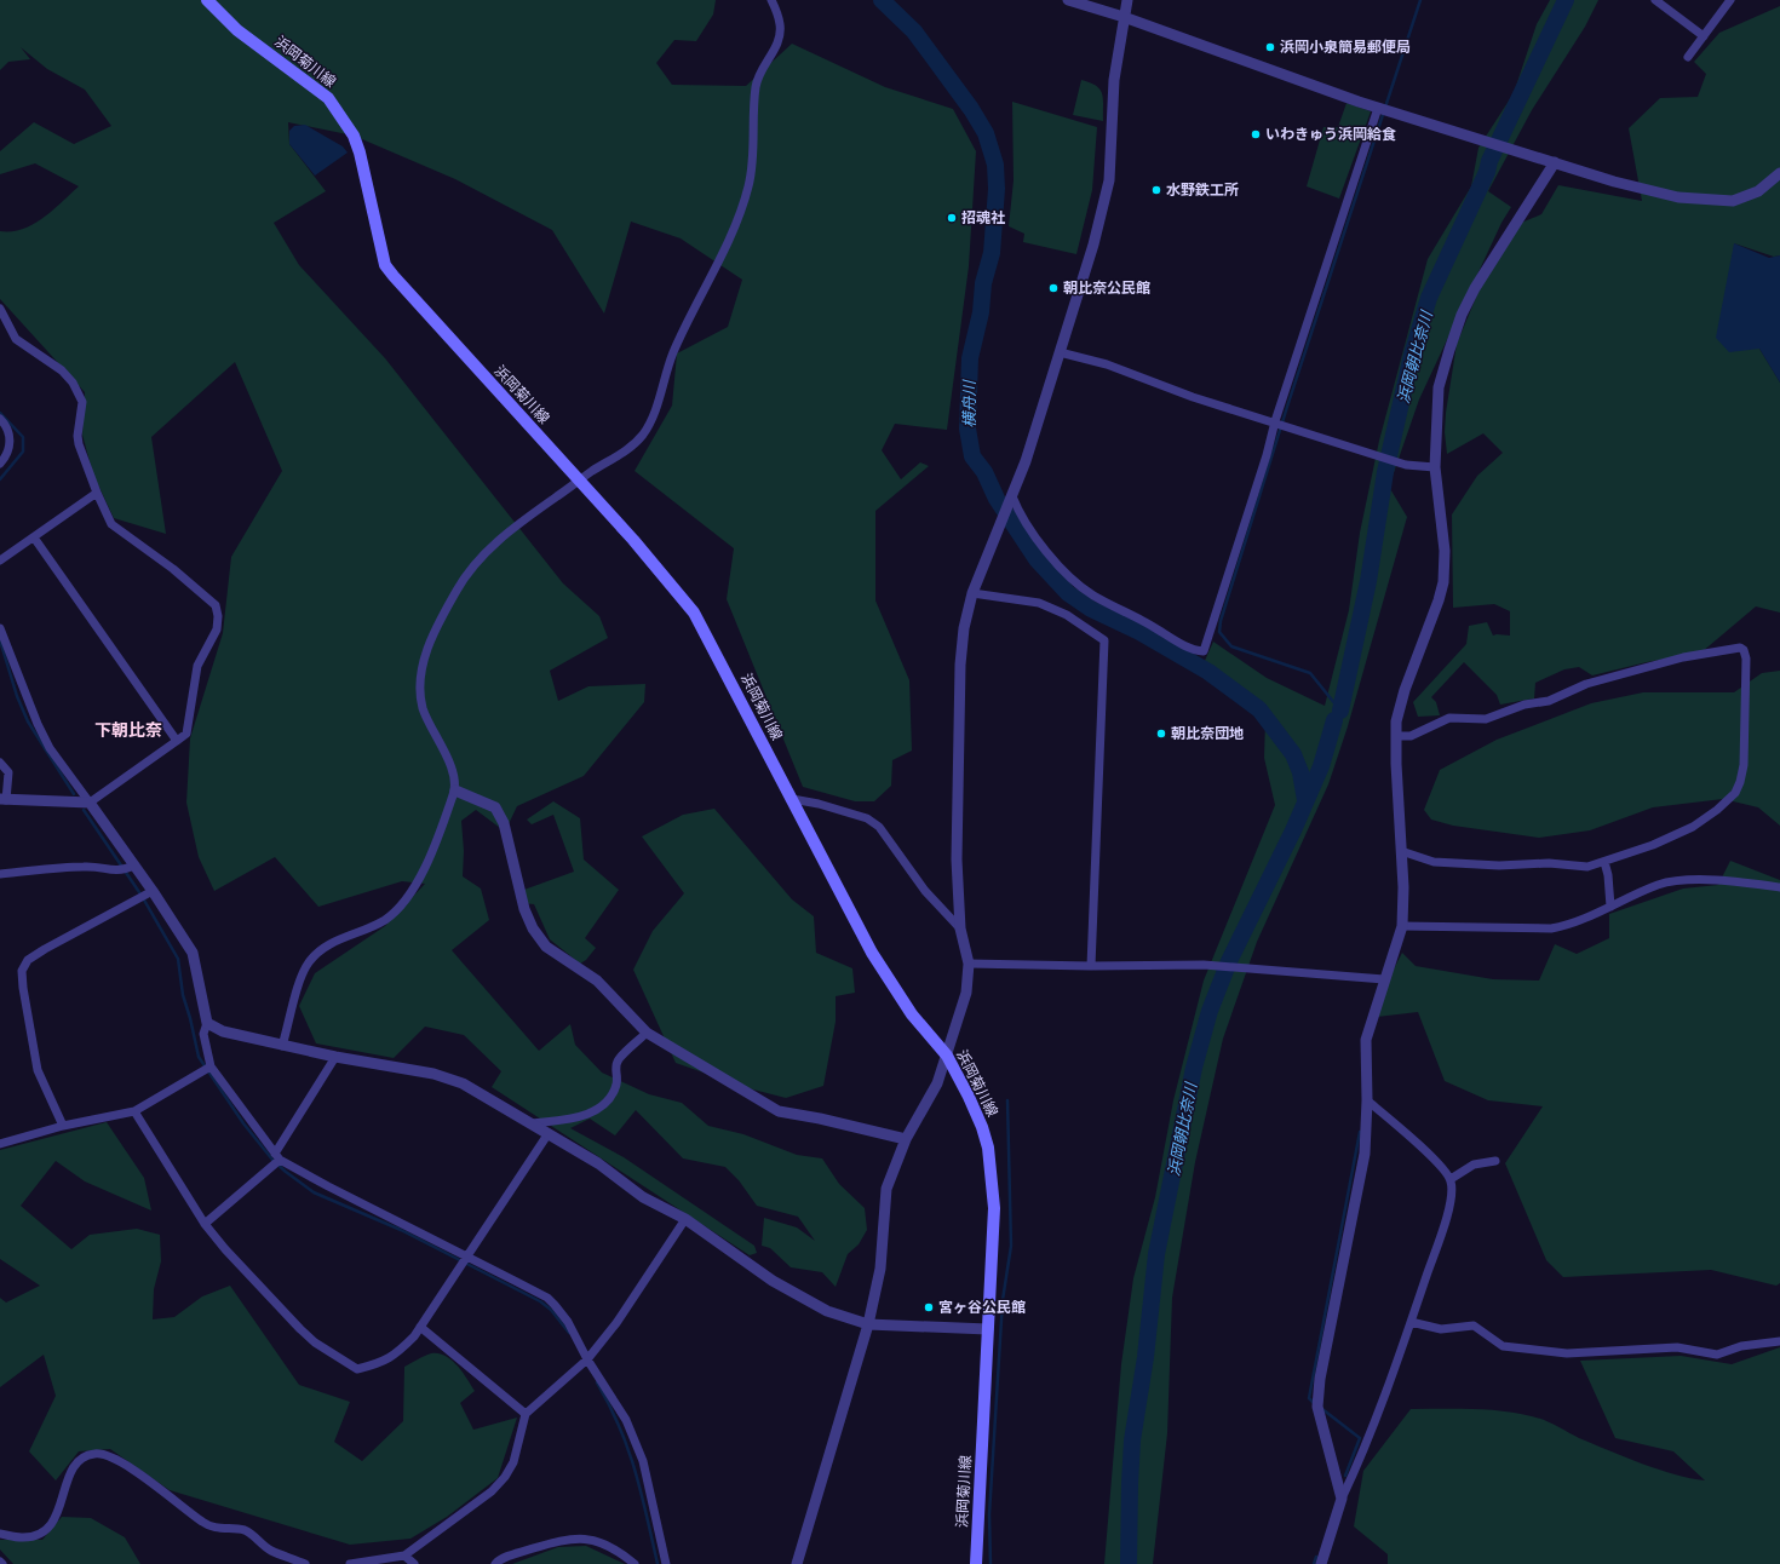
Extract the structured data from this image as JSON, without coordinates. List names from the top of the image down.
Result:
{
  "streets": {
    "main road": ["浜岡菊川線"]
  },
  "districts": ["下朝比奈"],
  "water": ["浜岡朝比奈川", "横舟川"],
  "places": [
    "浜岡小泉簡易郵便局",
    "いわきゅう浜岡給食",
    "水野鉄工所",
    "招魂社",
    "朝比奈公民館",
    "朝比奈団地",
    "宮ヶ谷公民館"
  ]
}
